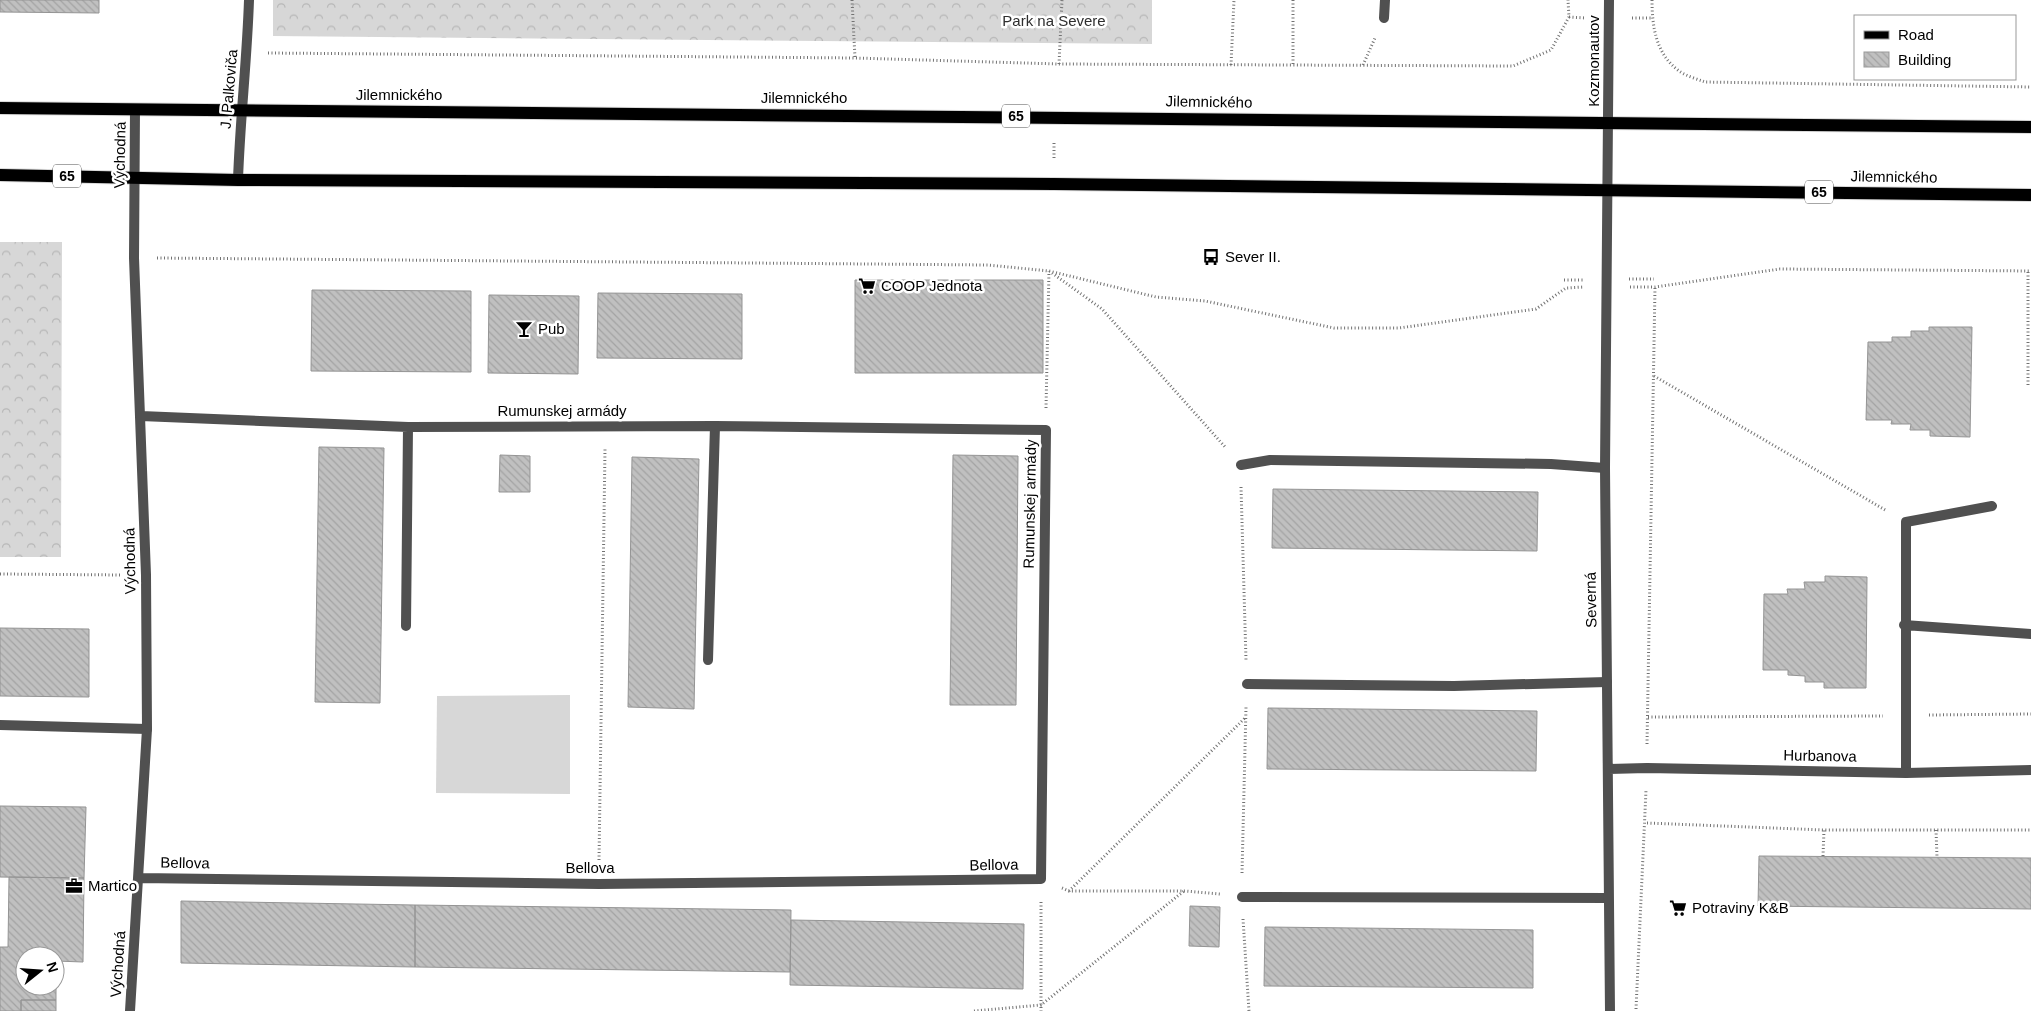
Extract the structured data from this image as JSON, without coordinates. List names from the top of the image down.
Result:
{
  "streets": {
    "main road": ["Jilemnického", "65"],
    "street": [
      "Kozmonautov",
      "J. Palkoviča",
      "Východná",
      "Rumunskej armády",
      "Severná",
      "Hurbanova",
      "Bellova"
    ]
  },
  "crossings": [
    ["Kozmonautov", "Jilemnického"],
    ["J. Palkoviča", "Jilemnického"],
    ["Jilemnického", "Východná"],
    ["Jilemnického", "Severná"],
    ["Východná", "Rumunskej armády"],
    ["Východná", "Bellova"],
    ["Rumunskej armády", "Bellova"],
    ["Severná", "Hurbanova"]
  ],
  "parks": ["Park na Severe"],
  "places": {
    "bus stop": ["Sever II."],
    "supermarket": ["COOP Jednota", "Potraviny K&B"],
    "bar": ["Pub"],
    "office": ["Martico"]
  },
  "legend": ["Road", "Building"],
  "north": "right"
}
